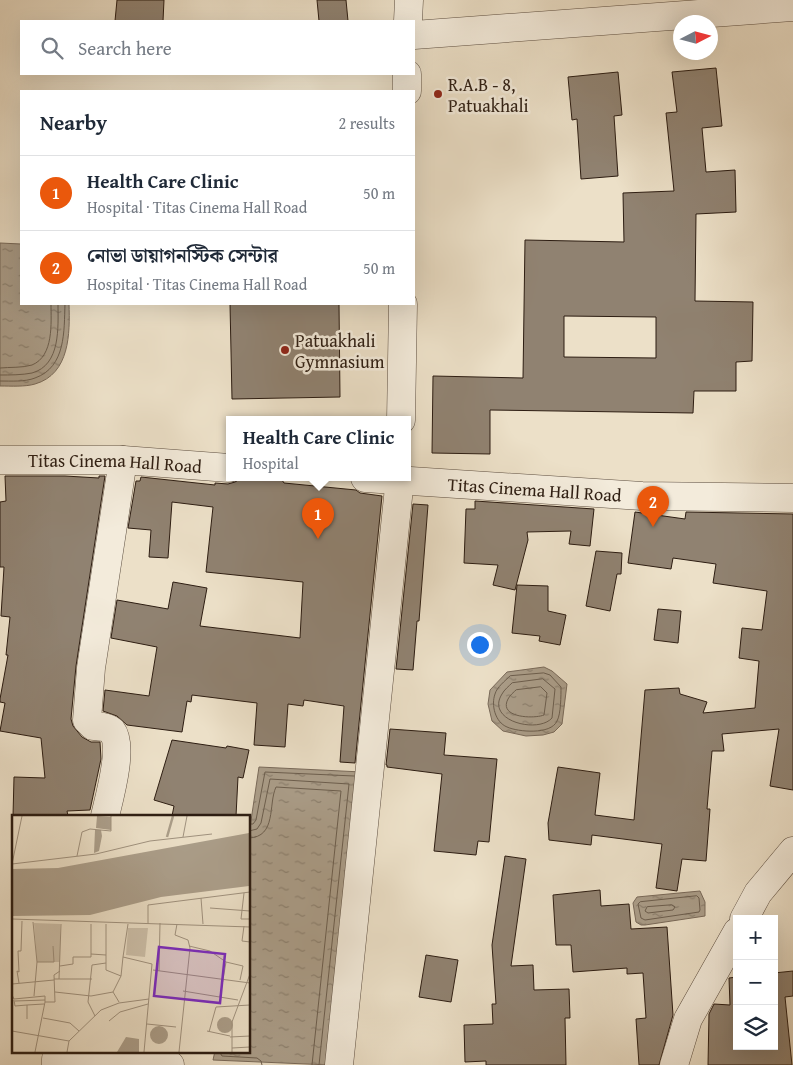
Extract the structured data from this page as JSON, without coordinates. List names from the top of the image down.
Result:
{
  "streets": {
    "street": ["Titas Cinema Hall Road"]
  },
  "places": ["R.A.B - 8, Patuakhali", "Patuakhali Gymnasium"],
  "north": "right",
  "page": {
    "search": "Search here",
    "heading": ["Nearby", "2 results"],
    "list": [
      {
        "mark": "1",
        "name": "Health Care Clinic",
        "note": "Hospital · Titas Cinema Hall Road",
        "value": "50 m"
      },
      {
        "mark": "2",
        "name": "নোভা ডায়াগনস্টিক সেন্টার",
        "note": "Hospital · Titas Cinema Hall Road",
        "value": "50 m"
      }
    ],
    "popup": ["Health Care Clinic", "Hospital"],
    "pins": ["2", "1"],
    "map_buttons": ["+", "−"]
  }
}
